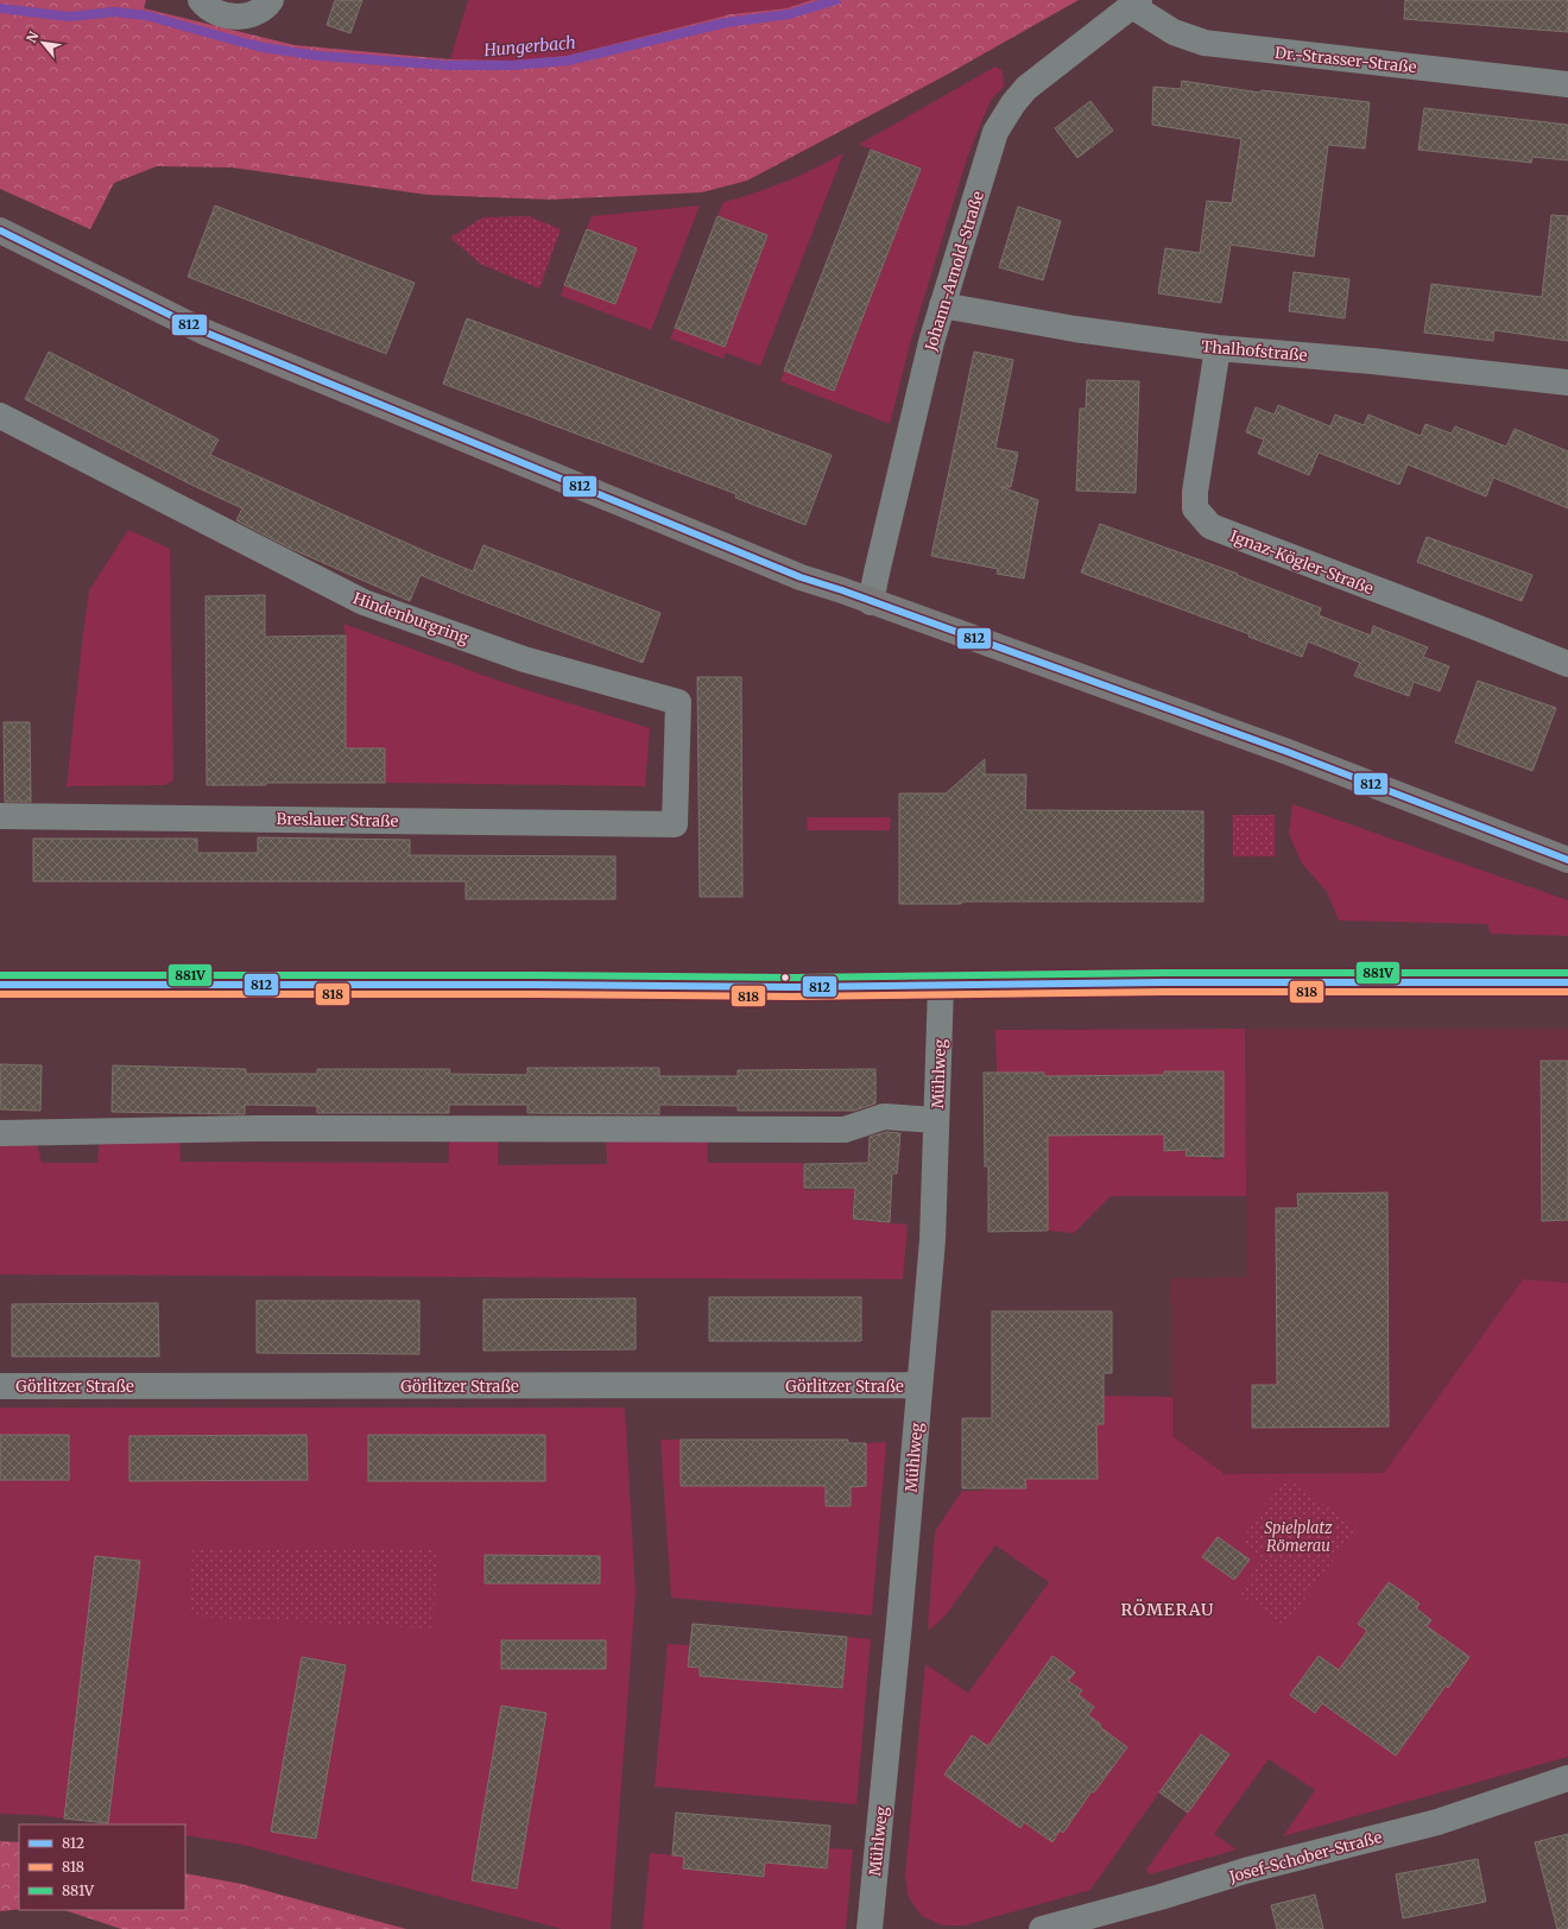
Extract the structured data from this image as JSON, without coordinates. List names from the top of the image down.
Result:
{
  "streets": {
    "street": [
      "Dr.-Strasser-Straße",
      "Johann-Arnold-Straße",
      "Thalhofstraße",
      "Ignaz-Kögler-Straße",
      "Hindenburgring",
      "Breslauer Straße",
      "Mühlweg",
      "Görlitzer Straße",
      "Josef-Schober-Straße"
    ]
  },
  "crossings": [
    ["Dr.-Strasser-Straße", "Johann-Arnold-Straße"],
    ["Johann-Arnold-Straße", "Thalhofstraße"],
    ["Thalhofstraße", "Ignaz-Kögler-Straße"],
    ["Hindenburgring", "Breslauer Straße"],
    ["Mühlweg", "Görlitzer Straße"]
  ],
  "districts": ["RÖMERAU"],
  "water": ["Hungerbach"],
  "parks": ["Spielplatz Römerau"],
  "lines": ["transit line 812", "transit line 881V", "transit line 818"],
  "legend": ["812", "818", "881V"],
  "north": "top left"
}
